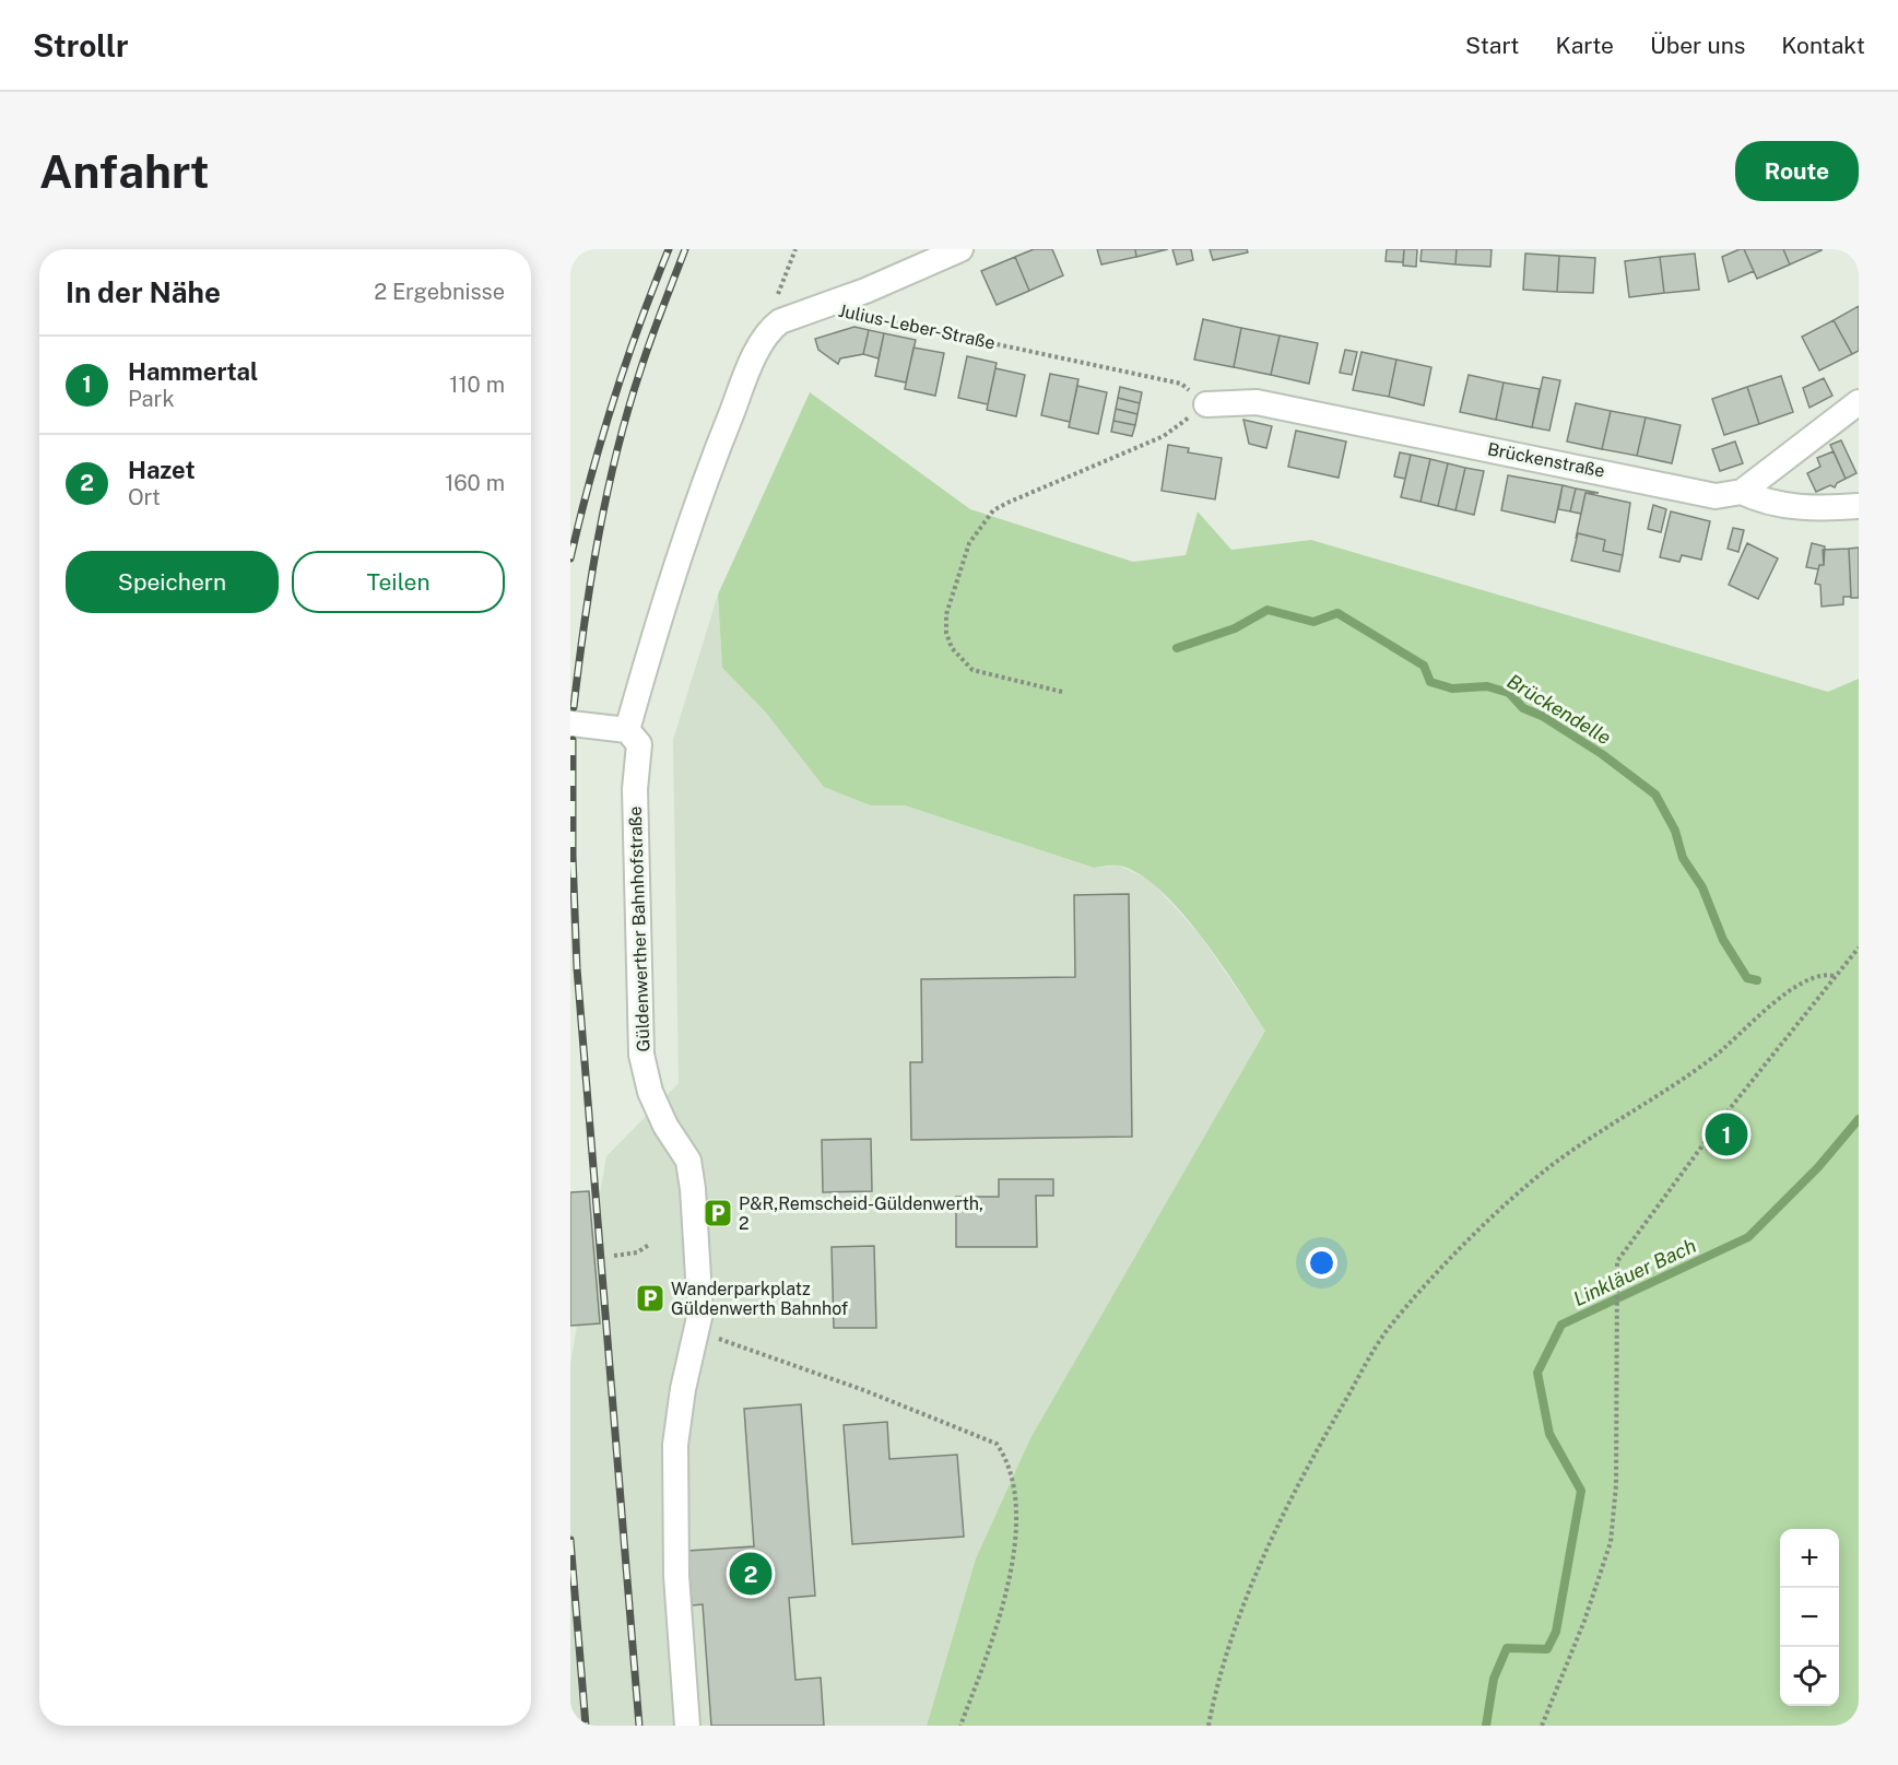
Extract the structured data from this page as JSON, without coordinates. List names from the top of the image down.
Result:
{
  "streets": {
    "street": ["Julius-Leber-Straße", "Brückenstraße", "Güldenwerther Bahnhofstraße"]
  },
  "water": ["Brückendelle", "Linkläuer Bach"],
  "places": {
    "parking": ["P&R,Remscheid-Güldenwerth, 2", "Wanderparkplatz Güldenwerth Bahnhof"]
  },
  "page": {
    "header": "Strollr",
    "nav": [
      "Start",
      "Karte",
      "Über uns",
      "Kontakt"
    ],
    "buttons": [
      "Route",
      ["Speichern", "Teilen"]
    ],
    "title": "Anfahrt",
    "heading": ["In der Nähe", "2 Ergebnisse"],
    "list": [
      {
        "mark": "1",
        "name": "Hammertal",
        "note": "Park",
        "value": "110 m"
      },
      {
        "mark": "2",
        "name": "Hazet",
        "note": "Ort",
        "value": "160 m"
      }
    ],
    "pins": ["1", "2"],
    "map_buttons": ["+", "−"]
  }
}
